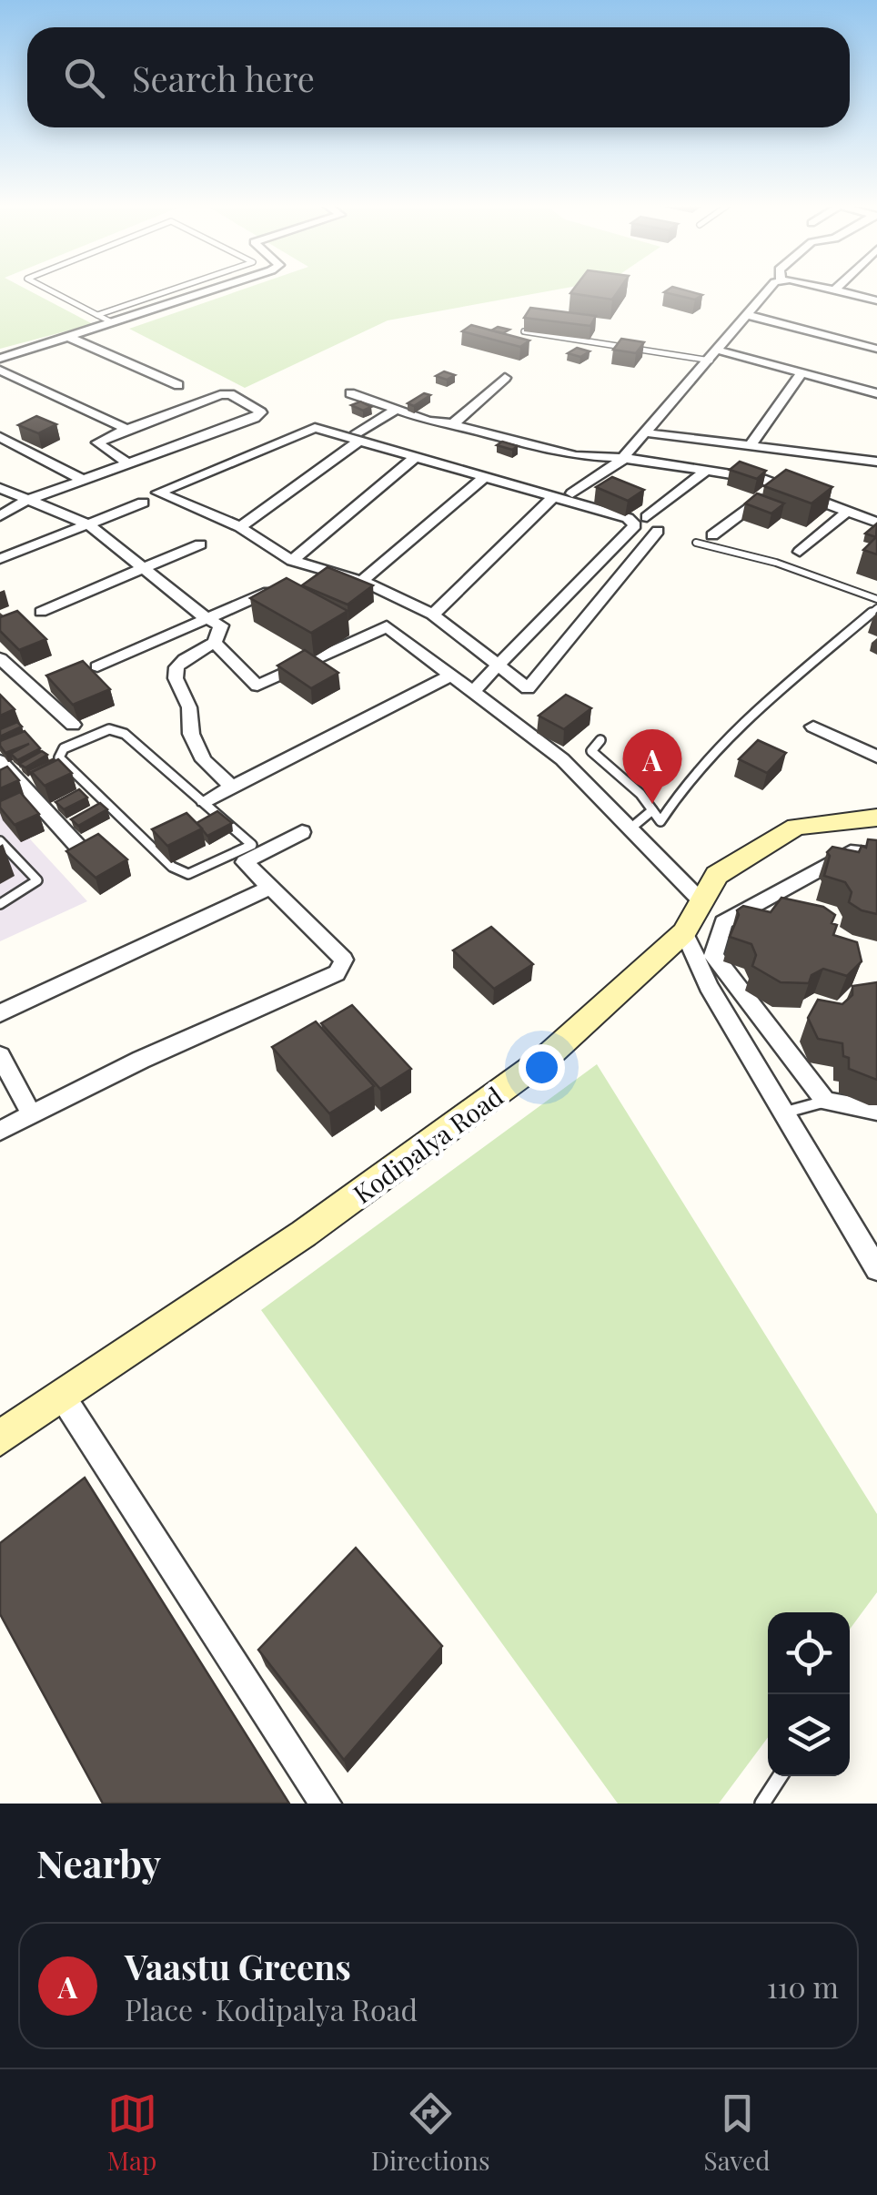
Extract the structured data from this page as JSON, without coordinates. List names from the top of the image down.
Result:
{
  "streets": {
    "main road": ["Kodipalya Road"]
  },
  "page": {
    "search": "Search here",
    "pins": "A",
    "heading": "Nearby",
    "list": [
      {
        "mark": "A",
        "name": "Vaastu Greens",
        "note": "Place · Kodipalya Road",
        "value": "110 m"
      }
    ],
    "nav": ["Map", "Directions", "Saved"]
  }
}
